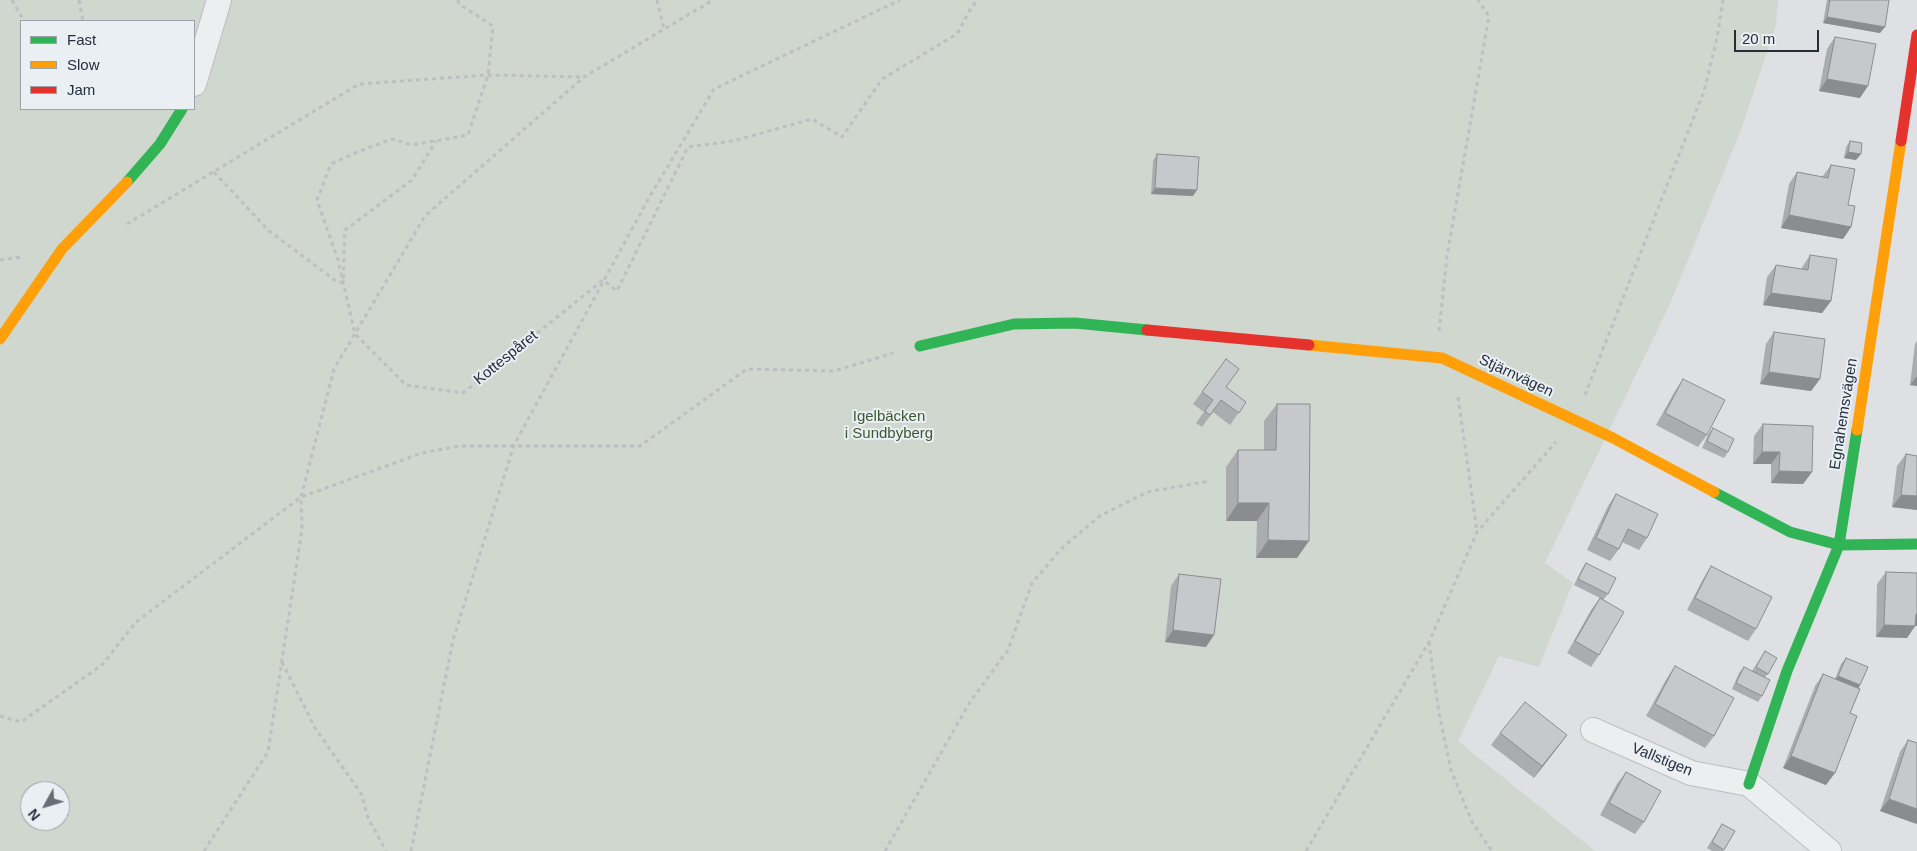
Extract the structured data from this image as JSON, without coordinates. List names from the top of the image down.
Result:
{
  "streets": {
    "street": ["Stjärnvägen", "Egnahemsvägen", "Vallstigen"],
    "path": ["Kottespåret"]
  },
  "crossings": [
    ["Stjärnvägen", "Egnahemsvägen"],
    ["Egnahemsvägen", "Vallstigen"]
  ],
  "parks": ["Igelbäcken i Sundbyberg"],
  "legend": ["Fast", "Slow", "Jam"],
  "scale_bar": "20 m",
  "north": "bottom left"
}
